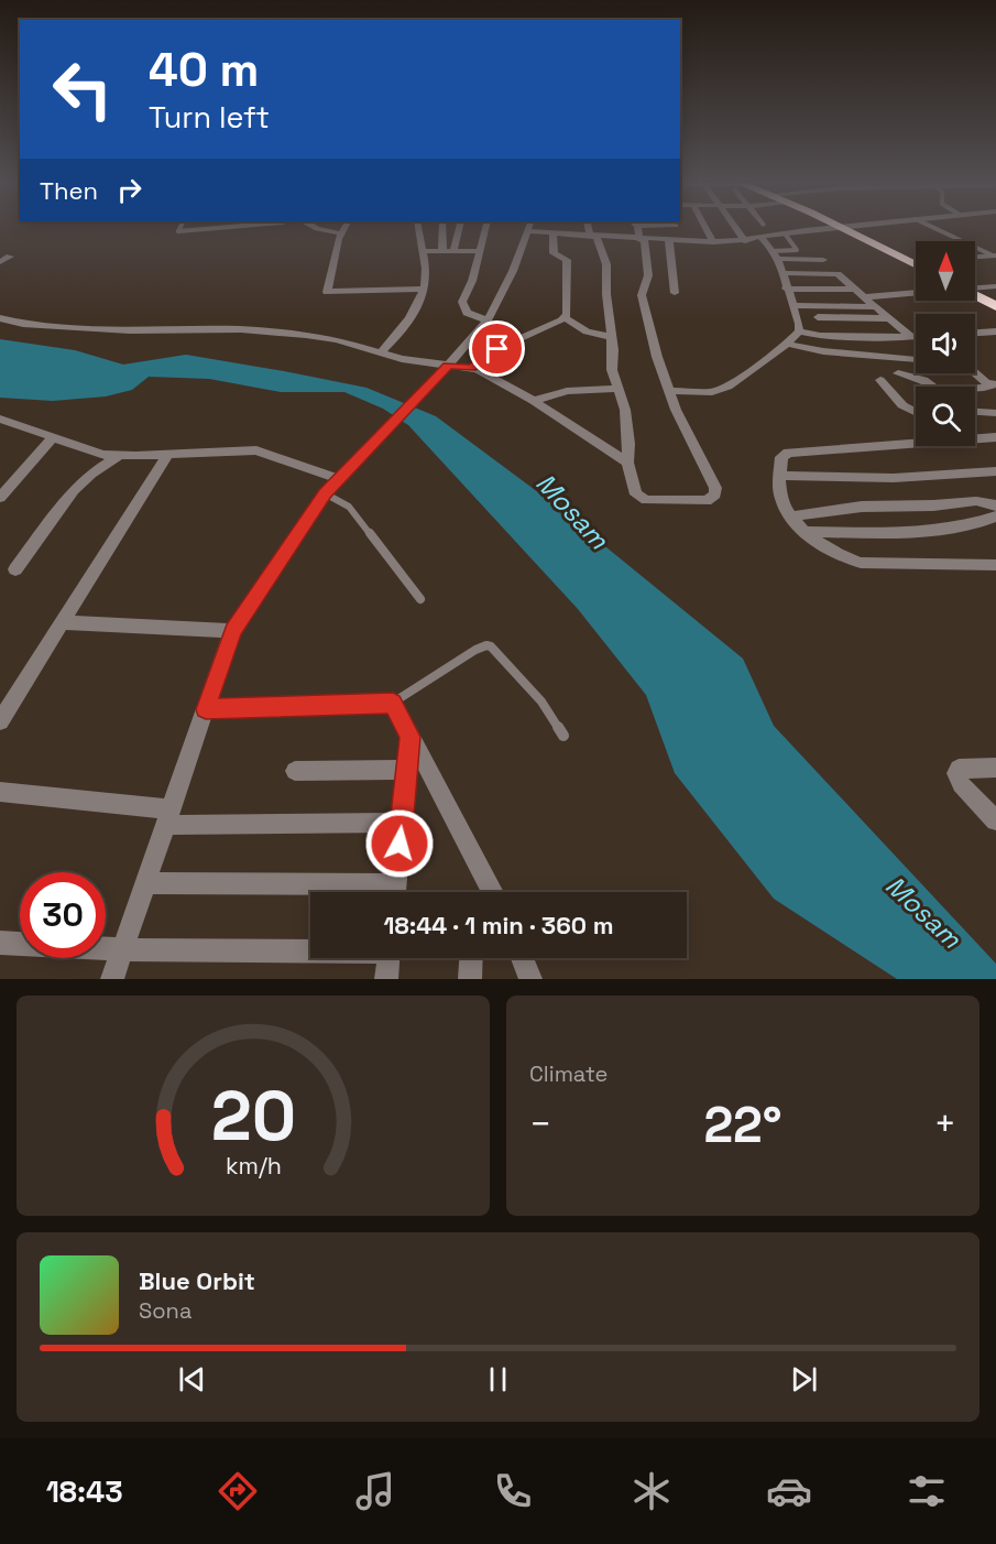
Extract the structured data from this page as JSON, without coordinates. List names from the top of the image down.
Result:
{
  "water": ["Mosam"],
  "north": "top",
  "page": {
    "turn": ["40 m", "Turn left"],
    "then": "Then",
    "limit": "30",
    "trip": "18:44 · 1 min · 360 m",
    "tile": "Climate",
    "heat": ["−", "22°", "+"],
    "song": ["Blue Orbit", "Sona"],
    "tabs": "18:43",
    "gauge": ["20", "km/h"]
  }
}
